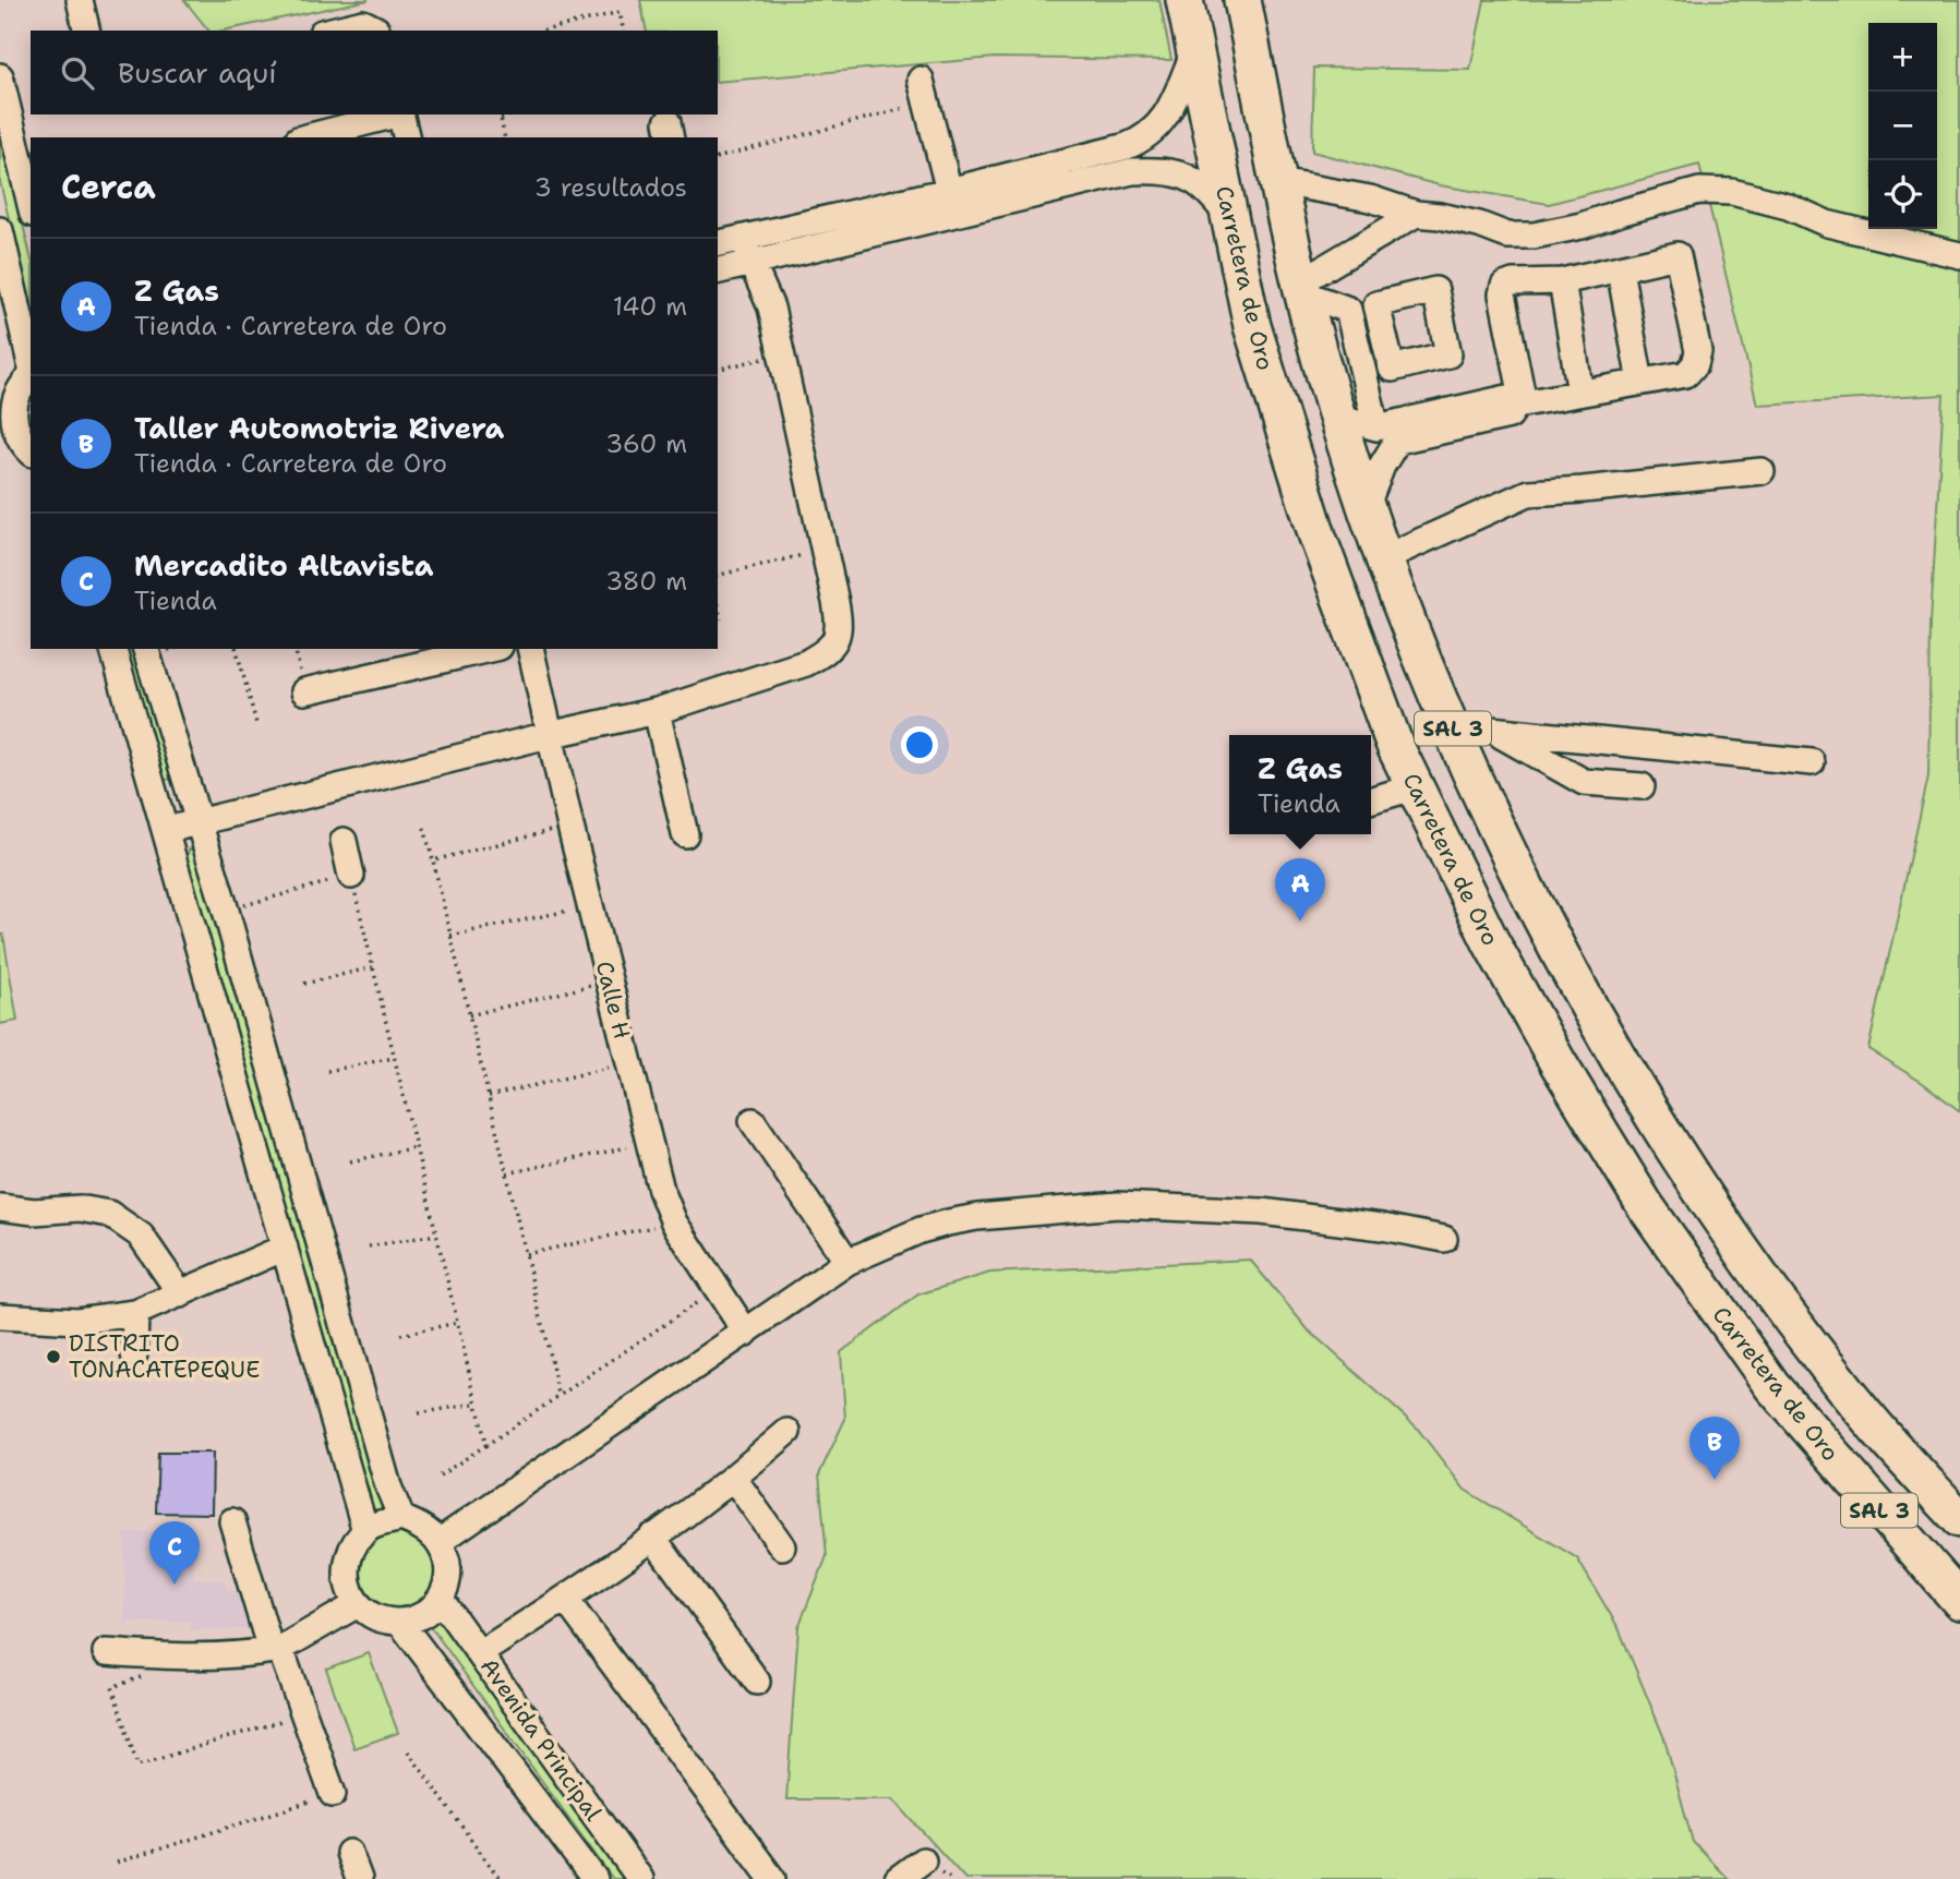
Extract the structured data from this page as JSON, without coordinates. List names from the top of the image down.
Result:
{
  "streets": {
    "highway": ["Carretera de Oro", "SAL 3"],
    "street": ["Calle H", "Avenida Principal"]
  },
  "places": ["DISTRITO TONACATEPEQUE"],
  "page": {
    "map_buttons": ["+", "−"],
    "search": "Buscar aquí",
    "heading": ["Cerca", "3 resultados"],
    "list": [
      {
        "mark": "A",
        "name": "Z Gas",
        "note": "Tienda · Carretera de Oro",
        "value": "140 m"
      },
      {
        "mark": "B",
        "name": "Taller Automotriz Rivera",
        "note": "Tienda · Carretera de Oro",
        "value": "360 m"
      },
      {
        "mark": "C",
        "name": "Mercadito Altavista",
        "note": "Tienda",
        "value": "380 m"
      }
    ],
    "popup": ["Z Gas", "Tienda"],
    "pins": ["A", "B", "C"]
  }
}
